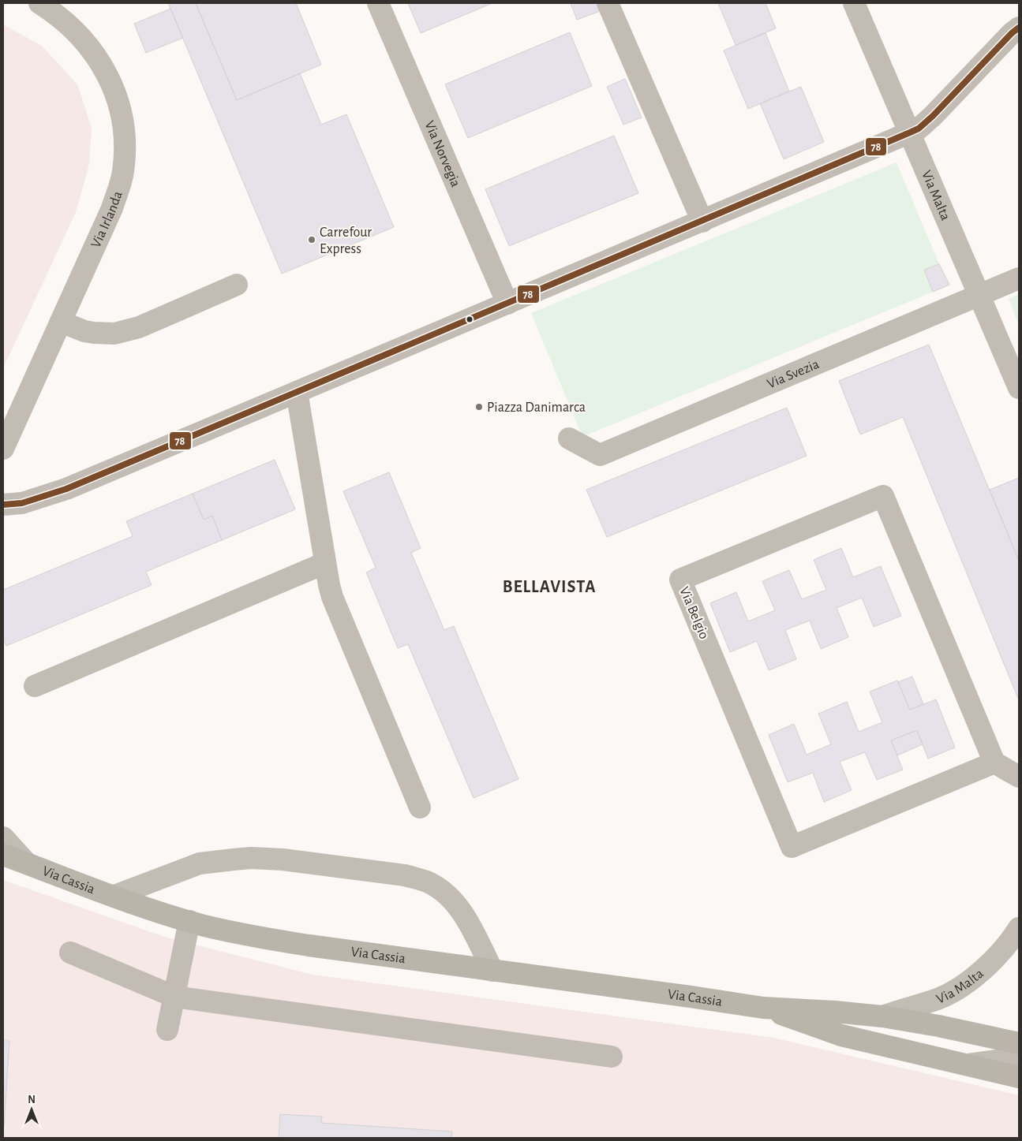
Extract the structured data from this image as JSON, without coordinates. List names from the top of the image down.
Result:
{
  "streets": {
    "main road": ["Via Cassia"],
    "street": [
      "Via Norvegia",
      "Via Malta",
      "Via Irlanda",
      "Via Svezia",
      "Via Belgio"
    ]
  },
  "crossings": [
    ["Via Malta", "Via Svezia"],
    ["Via Malta", "Via Cassia"]
  ],
  "districts": ["BELLAVISTA"],
  "places": ["Carrefour Express", "Piazza Danimarca"],
  "lines": ["transit line 78"],
  "north": "top"
}
